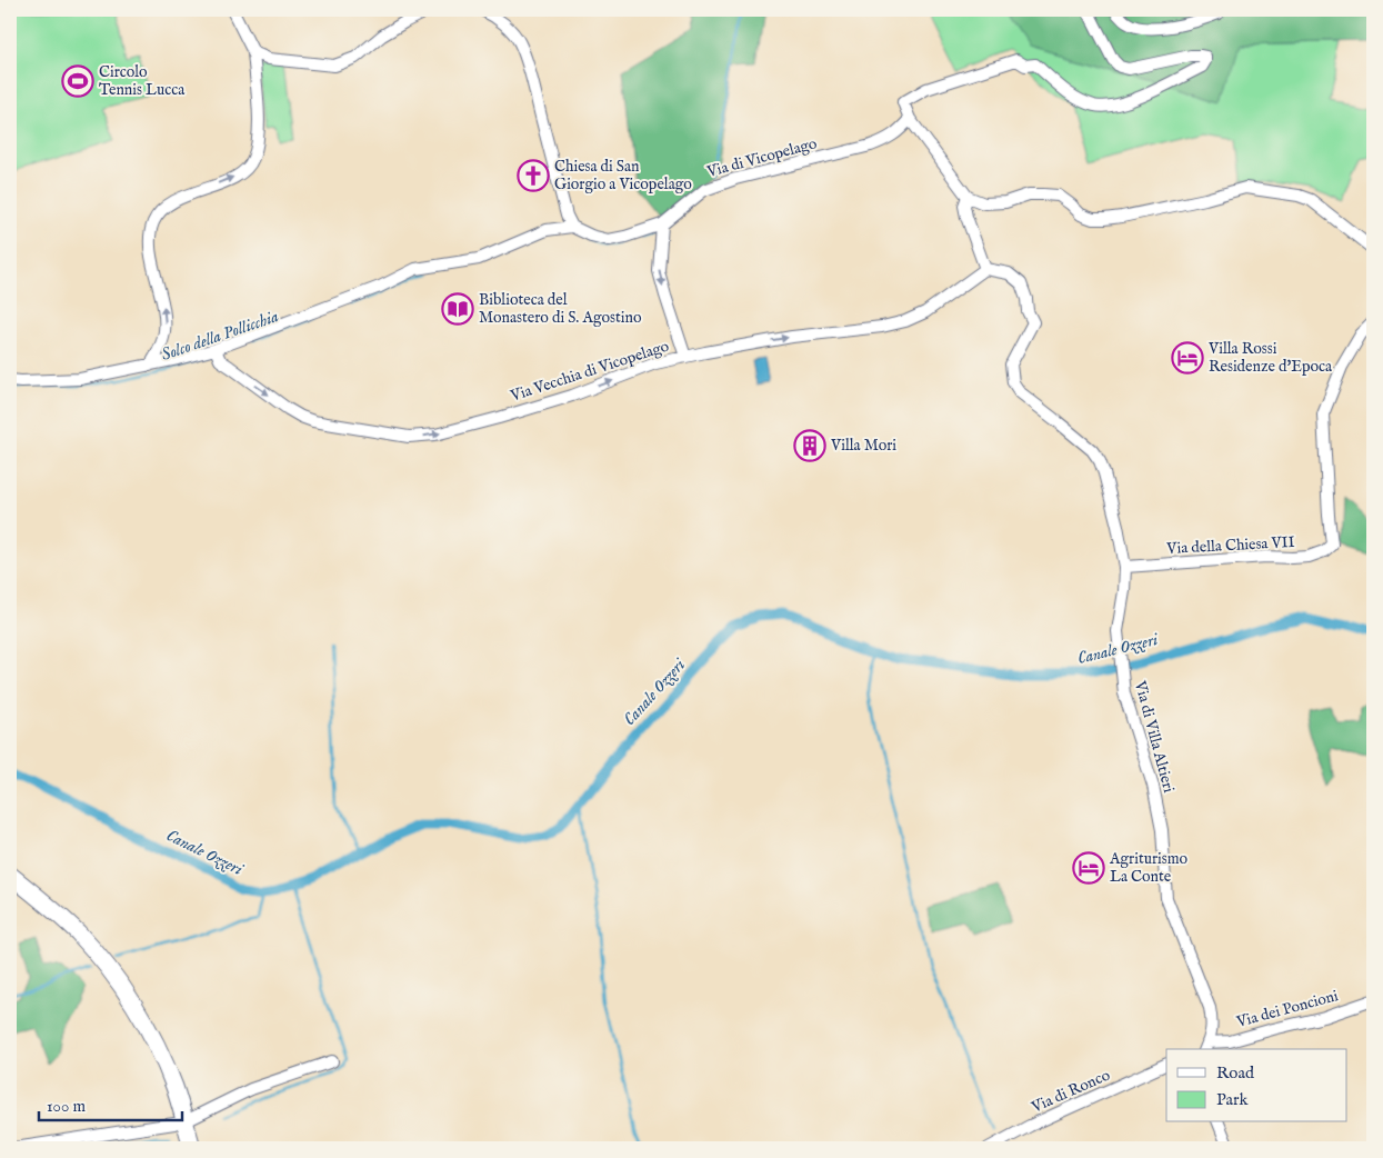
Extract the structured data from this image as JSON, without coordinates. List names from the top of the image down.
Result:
{
  "streets": {
    "street": [
      "Via di Vicopelago",
      "Via Vecchia di Vicopelago",
      "Via della Chiesa VII",
      "Via di Villa Altieri",
      "Via dei Poncioni",
      "Via di Ronco"
    ]
  },
  "crossings": [
    ["Via Vecchia di Vicopelago", "Via di Villa Altieri"],
    ["Via della Chiesa VII", "Via di Villa Altieri"],
    ["Via di Villa Altieri", "Via dei Poncioni"]
  ],
  "one_way": ["Via Vecchia di Vicopelago"],
  "water": ["Solco della Pollicchia", "Canale Ozzeri"],
  "places": {
    "sports": ["Circolo Tennis Lucca"],
    "church": ["Chiesa di San Giorgio a Vicopelago"],
    "library": ["Biblioteca del Monastero di S. Agostino"],
    "hotel": ["Villa Rossi Residenze d'Epoca", "Agriturismo La Conte"],
    "building": ["Villa Mori"]
  },
  "legend": ["Road", "Park"],
  "scale_bar": "100 m"
}
